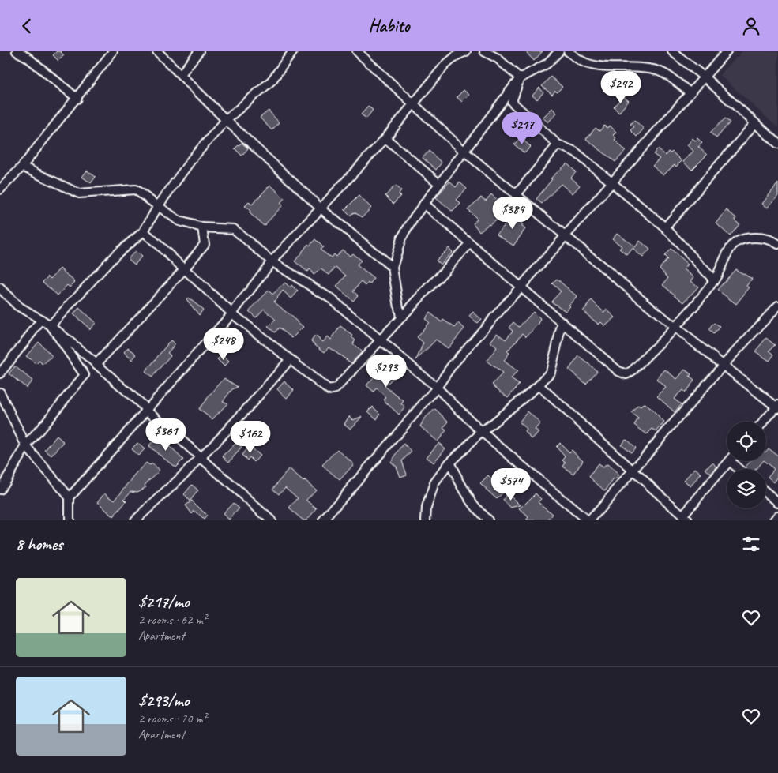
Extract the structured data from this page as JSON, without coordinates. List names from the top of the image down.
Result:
{
  "page": {
    "header": "Habito",
    "price": [
      "$242",
      "$217",
      "$384",
      "$248",
      "$293",
      "$361",
      "$162",
      "$574"
    ],
    "heading": "8 homes",
    "list": [
      {
        "name": "$217/mo",
        "note": "2 rooms · 62 m² · Apartment"
      },
      {
        "name": "$293/mo",
        "note": "2 rooms · 70 m² · Apartment"
      }
    ]
  }
}
